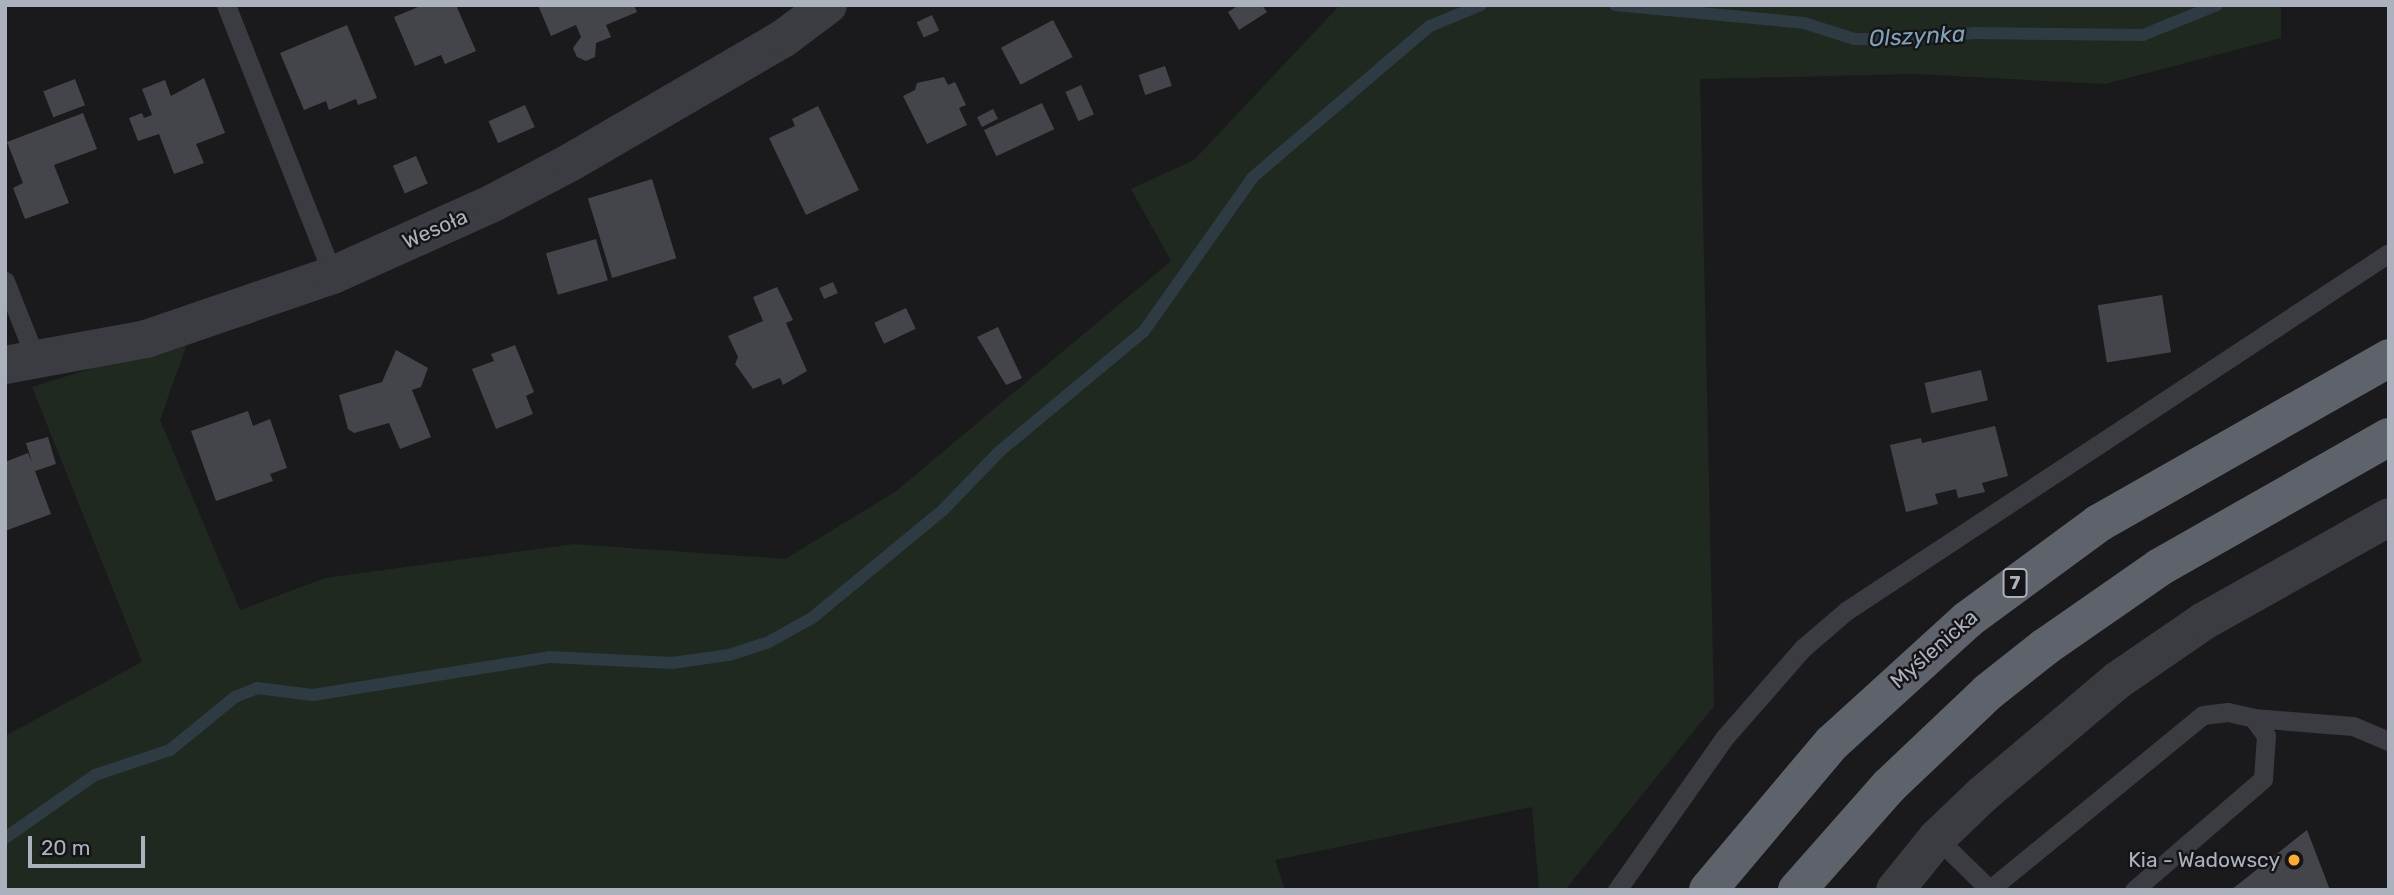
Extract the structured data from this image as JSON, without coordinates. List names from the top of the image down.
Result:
{
  "streets": {
    "highway": ["7", "Myślenicka"],
    "street": ["Wesoła"]
  },
  "water": ["Olszynka"],
  "places": ["Kia - Wadowscy"],
  "scale_bar": "20 m"
}
